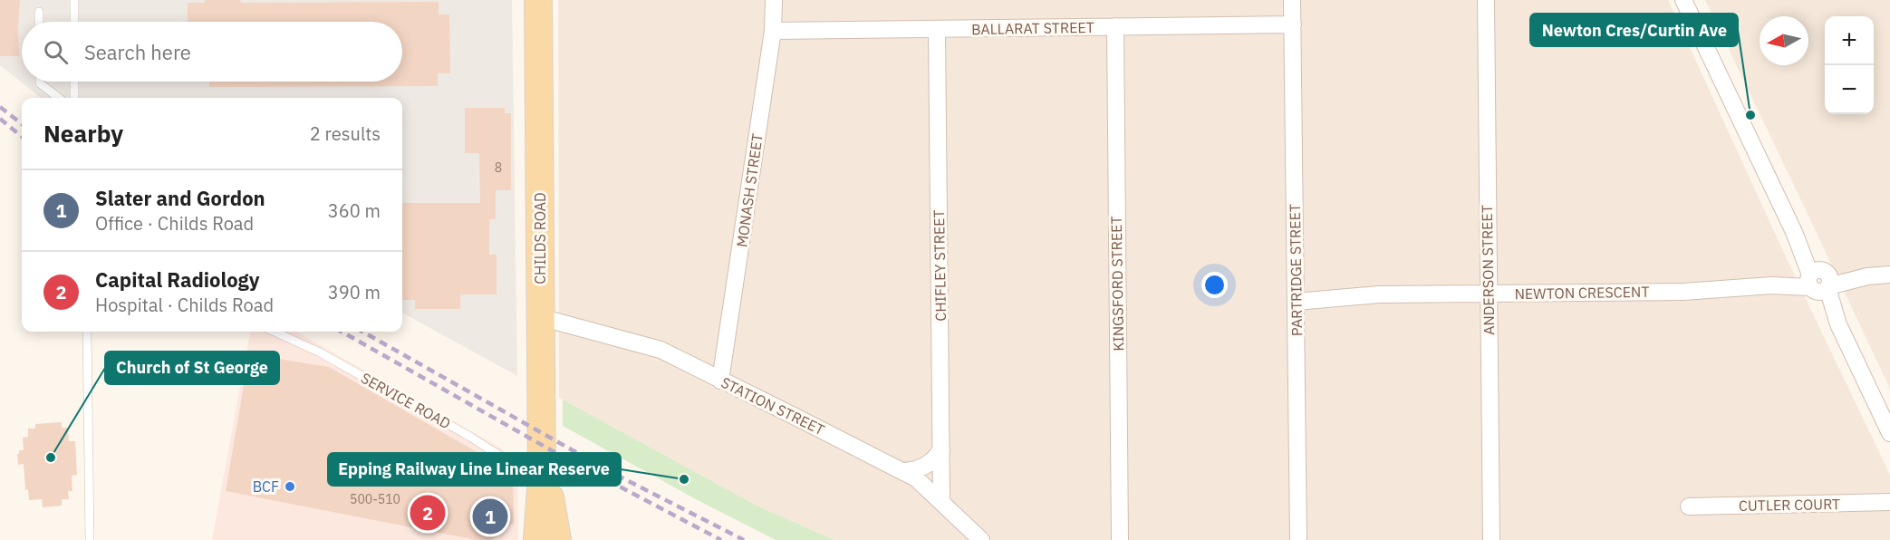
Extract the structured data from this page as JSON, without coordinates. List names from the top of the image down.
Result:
{
  "streets": {
    "main road": ["CHILDS ROAD"],
    "street": [
      "BALLARAT STREET",
      "MONASH STREET",
      "CHIFLEY STREET",
      "PARTRIDGE STREET",
      "ANDERSON STREET",
      "KINGSFORD STREET",
      "NEWTON CRESCENT",
      "STATION STREET",
      "CUTLER COURT"
    ],
    "lane": ["SERVICE ROAD"]
  },
  "crossings": [
    ["BALLARAT STREET", "MONASH STREET"],
    ["BALLARAT STREET", "CHIFLEY STREET"],
    ["BALLARAT STREET", "PARTRIDGE STREET"],
    ["BALLARAT STREET", "KINGSFORD STREET"],
    ["MONASH STREET", "STATION STREET"],
    ["CHILDS ROAD", "SERVICE ROAD"],
    ["CHILDS ROAD", "STATION STREET"],
    ["CHIFLEY STREET", "STATION STREET"],
    ["PARTRIDGE STREET", "NEWTON CRESCENT"],
    ["ANDERSON STREET", "NEWTON CRESCENT"]
  ],
  "places": [
    "Newton Cres/Curtin Ave",
    "Church of St George",
    "Epping Railway Line Linear Reserve",
    "BCF"
  ],
  "house_numbers": ["8", "500-510"],
  "north": "left",
  "page": {
    "map_buttons": ["+", "−"],
    "search": "Search here",
    "heading": ["Nearby", "2 results"],
    "list": [
      {
        "mark": "1",
        "name": "Slater and Gordon",
        "note": "Office · Childs Road",
        "value": "360 m"
      },
      {
        "mark": "2",
        "name": "Capital Radiology",
        "note": "Hospital · Childs Road",
        "value": "390 m"
      }
    ],
    "pins": ["2", "1"]
  }
}
